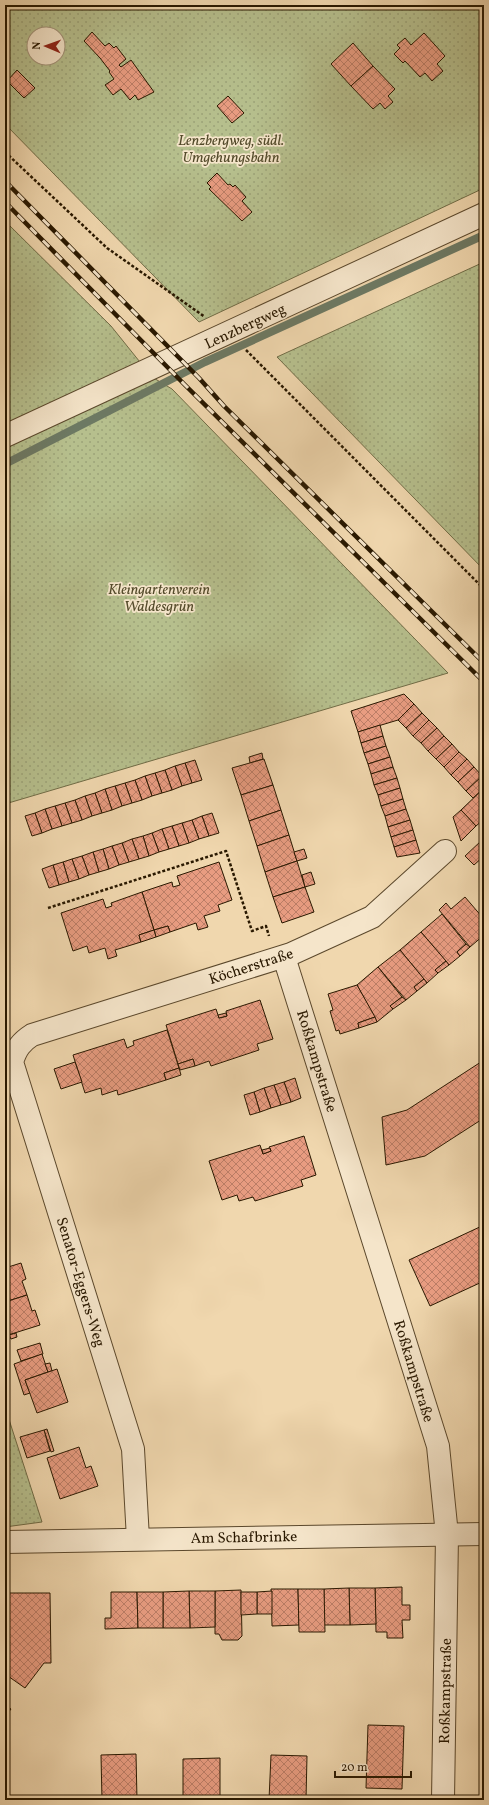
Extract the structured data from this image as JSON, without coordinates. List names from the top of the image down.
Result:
{
  "streets": {
    "street": [
      "Lenzbergweg",
      "Köcherstraße",
      "Roßkampstraße",
      "Senator-Eggers-Weg",
      "Am Schafbrinke"
    ]
  },
  "crossings": [
    ["Köcherstraße", "Roßkampstraße"],
    ["Köcherstraße", "Senator-Eggers-Weg"],
    ["Roßkampstraße", "Am Schafbrinke"],
    ["Senator-Eggers-Weg", "Am Schafbrinke"]
  ],
  "parks": ["Lenzbergweg, südl. Umgehungsbahn", "Kleingartenverein Waldesgrün"],
  "scale_bar": "20 m",
  "north": "left"
}
